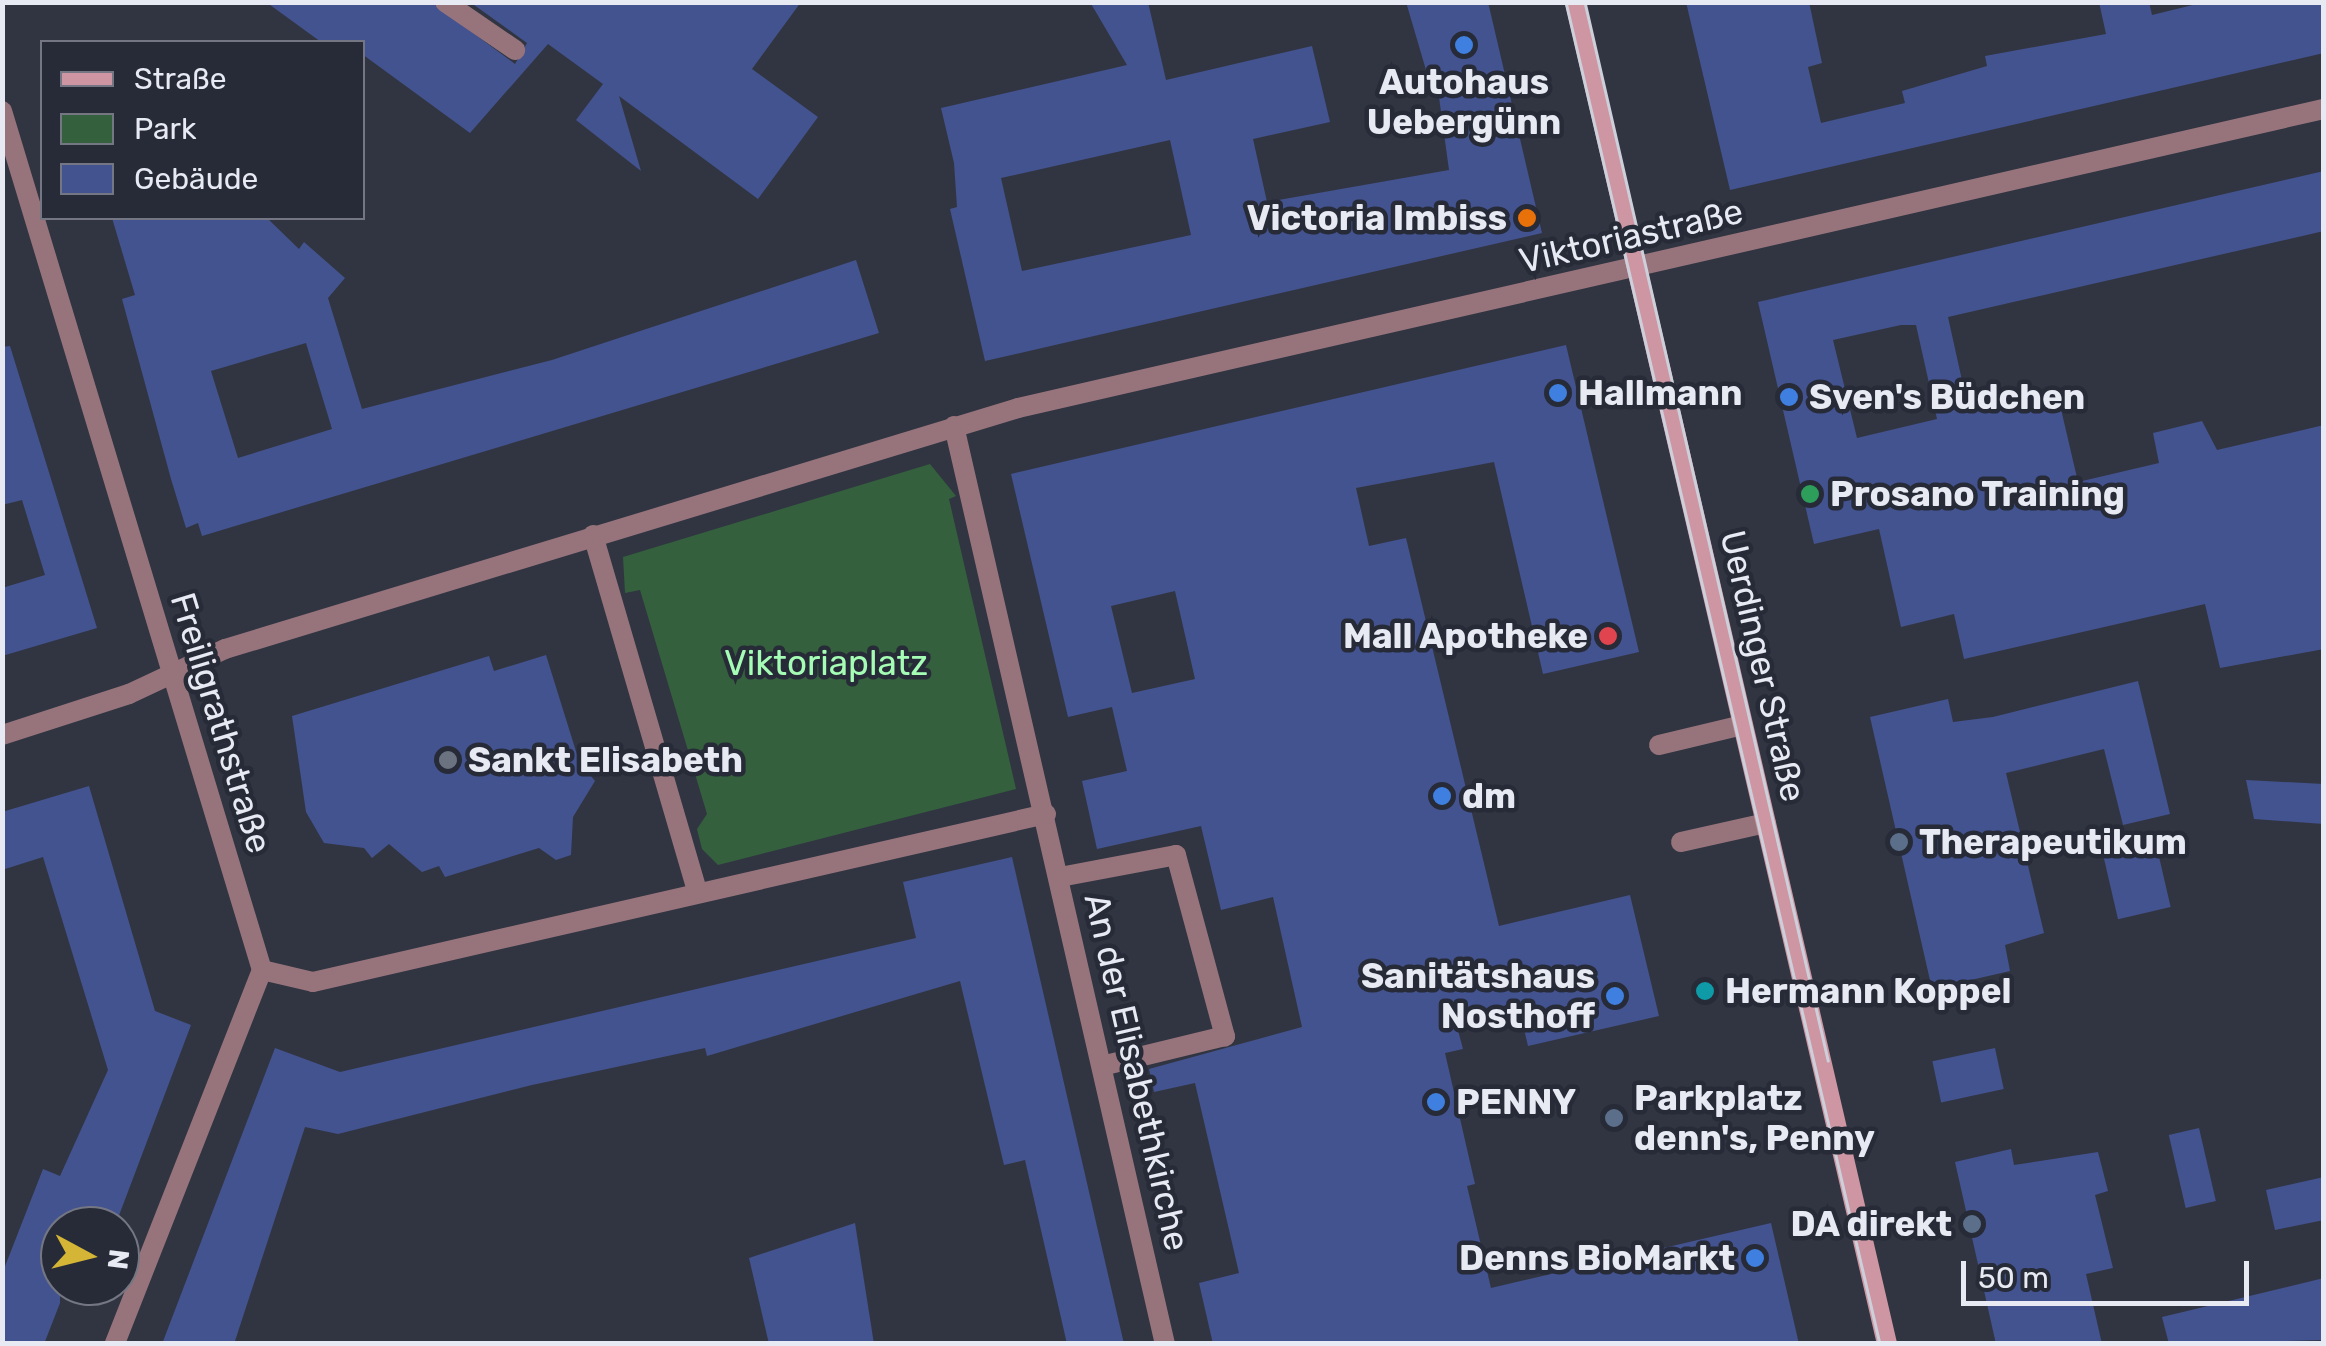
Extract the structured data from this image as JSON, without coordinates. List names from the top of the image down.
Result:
{
  "streets": {
    "main road": ["Uerdinger Straße"],
    "street": ["Viktoriastraße", "Freiligrathstraße", "An der Elisabethkirche"]
  },
  "crossings": [
    ["Viktoriastraße", "Uerdinger Straße"]
  ],
  "parks": ["Viktoriaplatz"],
  "places": [
    "Autohaus Uebergünn",
    "Victoria Imbiss",
    "Hallmann",
    "Sven's Büdchen",
    "Prosano Training",
    "Mall Apotheke",
    "Sankt Elisabeth",
    "dm",
    "Therapeutikum",
    "Hermann Koppel",
    "Sanitätshaus Nosthoff",
    "PENNY",
    "Parkplatz denn's, Penny",
    "DA direkt",
    "Denns BioMarkt"
  ],
  "legend": ["Straße", "Park", "Gebäude"],
  "scale_bar": "50 m",
  "north": "right"
}
